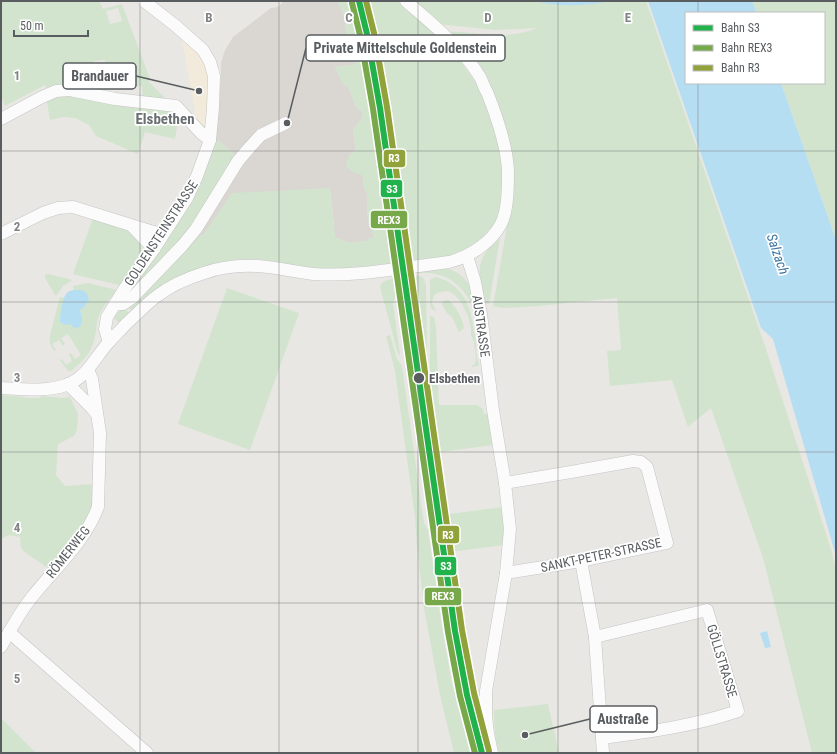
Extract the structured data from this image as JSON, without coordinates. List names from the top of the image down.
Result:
{
  "streets": {
    "street": [
      "GOLDENSTEINSTRASSE",
      "AUSTRASSE",
      "RÖMERWEG",
      "SANKT-PETER-STRASSE",
      "GÖLLSTRASSE"
    ]
  },
  "crossings": [
    ["AUSTRASSE", "SANKT-PETER-STRASSE"]
  ],
  "districts": ["Elsbethen"],
  "water": ["Salzach"],
  "places": [
    "Brandauer",
    "Private Mittelschule Goldenstein",
    "Elsbethen",
    "Austraße"
  ],
  "lines": ["rail line S3", "rail line R3", "rail line REX3"],
  "legend": ["Bahn S3", "Bahn REX3", "Bahn R3"],
  "scale_bar": "50 m",
  "grid": {
    "columns": [
      "B",
      "C",
      "D",
      "E"
    ],
    "rows": [
      "1",
      "2",
      "3",
      "4",
      "5"
    ]
  }
}
